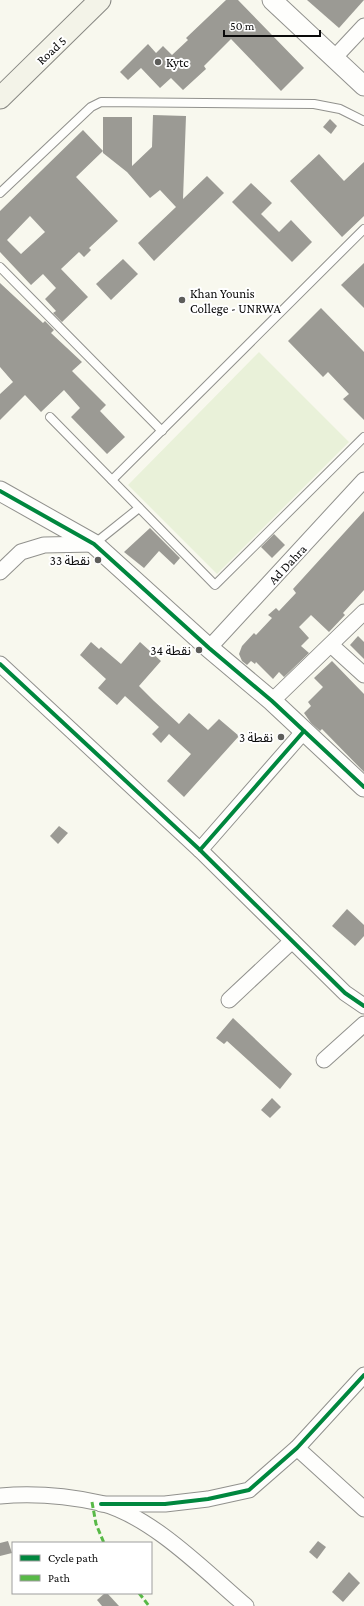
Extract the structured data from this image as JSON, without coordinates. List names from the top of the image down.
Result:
{
  "streets": {
    "main road": ["Road 5"],
    "street": ["Ad Dahra"]
  },
  "places": [
    "Kytc",
    "Khan Younis College - UNRWA",
    "نقطة 33",
    "نقطة 34",
    "نقطة 3"
  ],
  "legend": ["Cycle path", "Path"],
  "scale_bar": "50 m"
}
